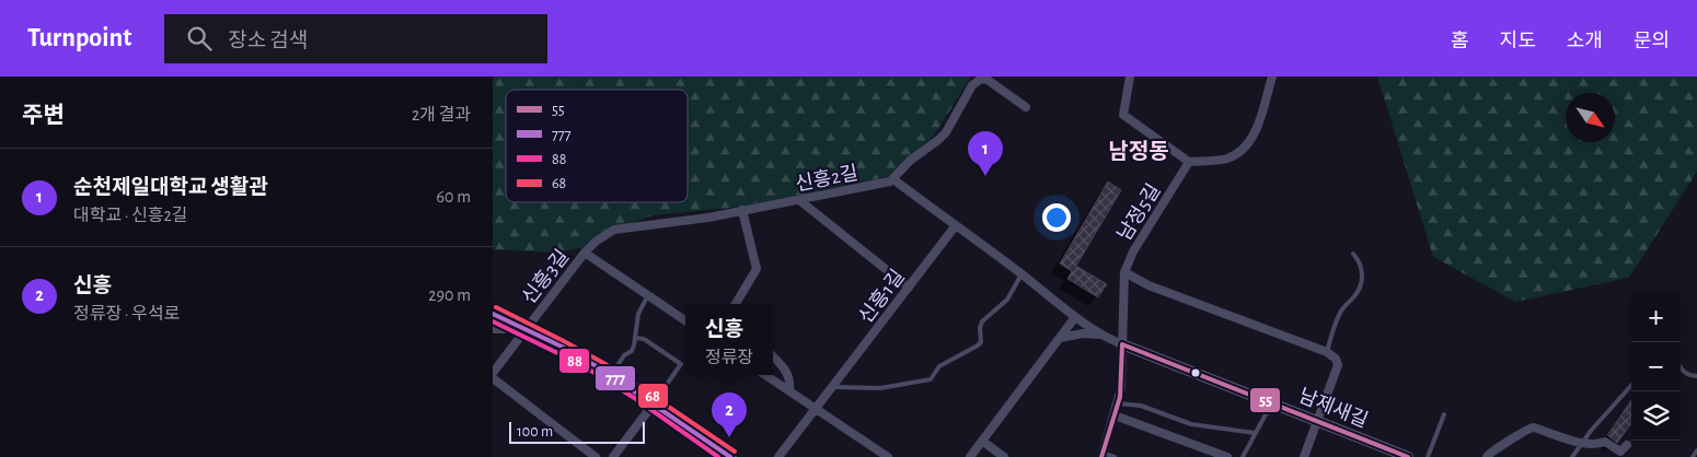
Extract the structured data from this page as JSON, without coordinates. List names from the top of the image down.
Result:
{
  "streets": {
    "street": [
      "신흥2길",
      "남정5길",
      "신흥3길",
      "신흥1길",
      "남제새길"
    ]
  },
  "crossings": [
    ["신흥2길", "신흥3길"],
    ["남정5길", "남제새길"]
  ],
  "districts": ["남정동"],
  "lines": [
    "transit line 68",
    "transit line 777",
    "transit line 88",
    "transit line 55"
  ],
  "legend": [
    "55",
    "777",
    "88",
    "68"
  ],
  "scale_bar": "100 m",
  "north": "bottom right",
  "page": {
    "header": "Turnpoint",
    "search": "장소 검색",
    "nav": [
      "홈",
      "지도",
      "소개",
      "문의"
    ],
    "heading": ["주변", "2개 결과"],
    "pins": ["1", "2"],
    "list": [
      {
        "mark": "1",
        "name": "순천제일대학교 생활관",
        "note": "대학교 · 신흥2길",
        "value": "60 m"
      },
      {
        "mark": "2",
        "name": "신흥",
        "note": "정류장 · 우석로",
        "value": "290 m"
      }
    ],
    "map_buttons": ["+", "−"],
    "popup": ["신흥", "정류장"],
    "scale": "100 m"
  }
}
